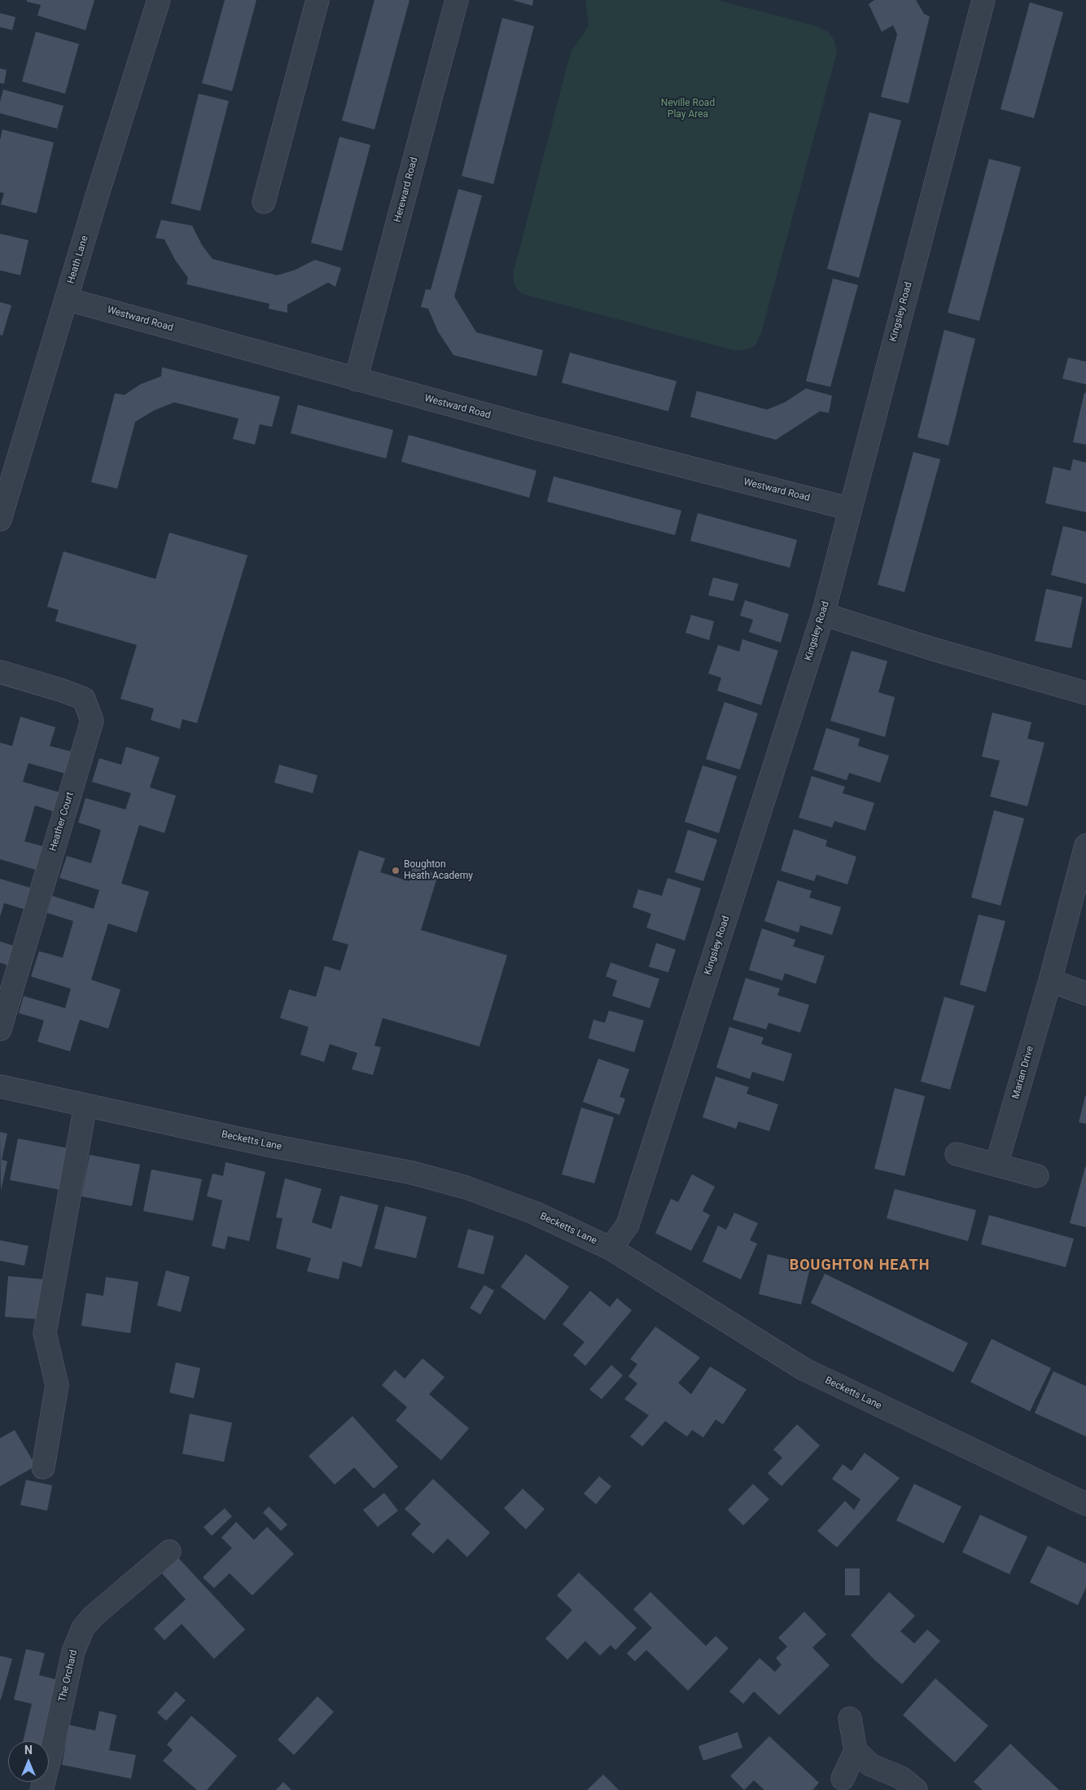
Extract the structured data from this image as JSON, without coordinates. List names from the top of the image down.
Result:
{
  "streets": {
    "street": [
      "Hereward Road",
      "Heath Lane",
      "Kingsley Road",
      "Westward Road",
      "Heather Court",
      "Marian Drive",
      "Becketts Lane",
      "The Orchard"
    ]
  },
  "crossings": [
    ["Hereward Road", "Westward Road"],
    ["Heath Lane", "Westward Road"],
    ["Kingsley Road", "Westward Road"],
    ["Kingsley Road", "Becketts Lane"]
  ],
  "districts": ["BOUGHTON HEATH"],
  "parks": ["Neville Road Play Area"],
  "places": ["Boughton Heath Academy"],
  "north": "top"
}
